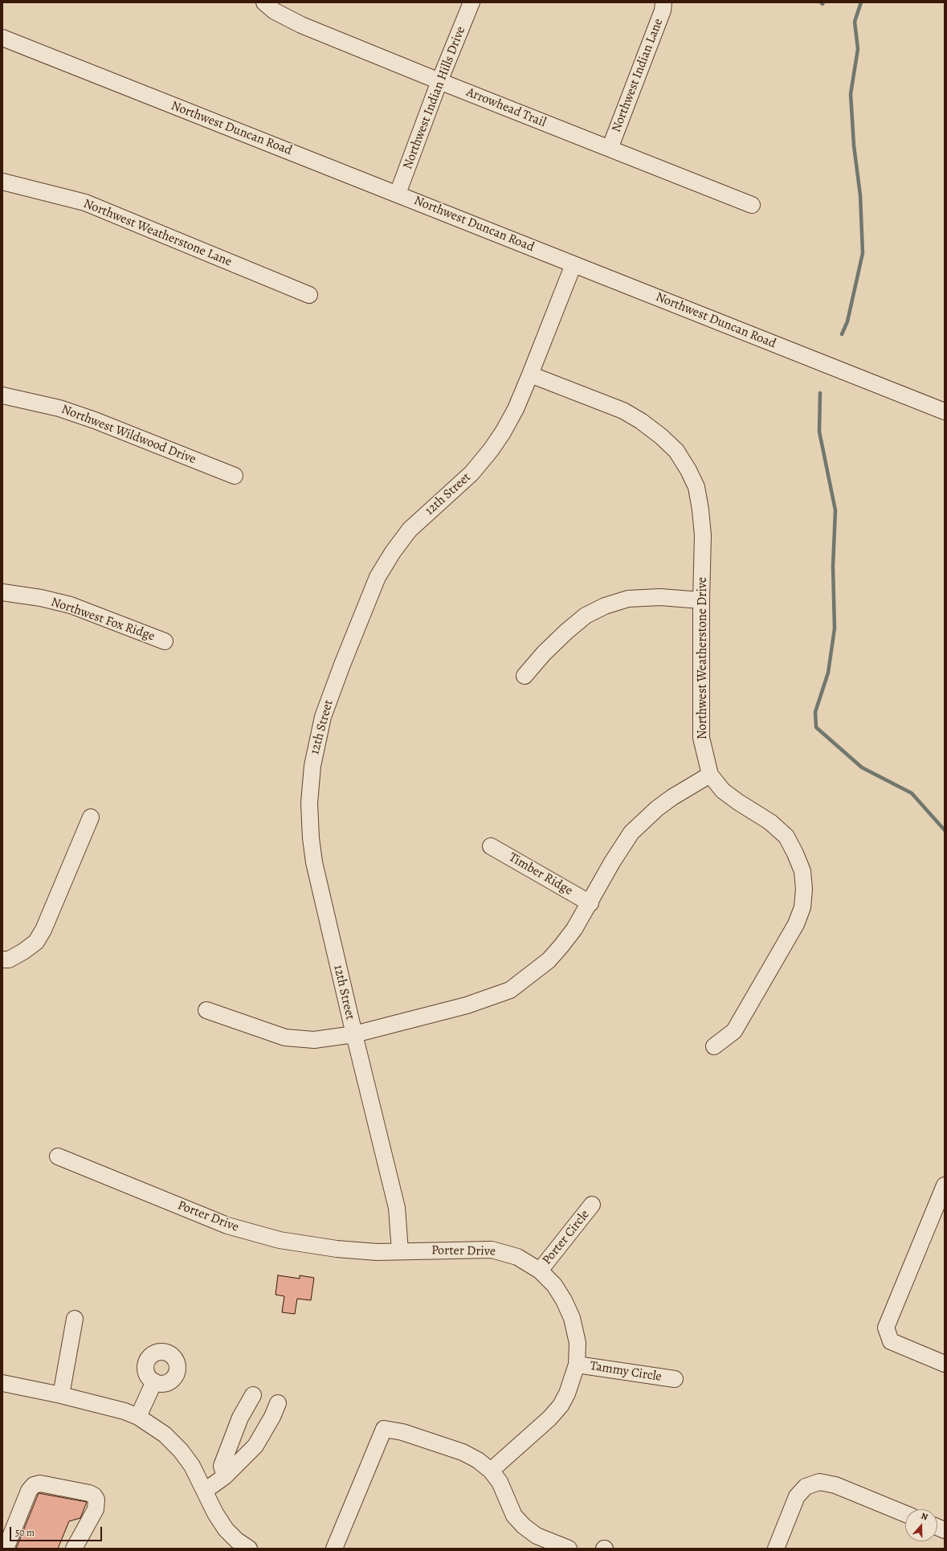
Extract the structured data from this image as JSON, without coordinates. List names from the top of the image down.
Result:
{
  "streets": {
    "street": [
      "Northwest Indian Lane",
      "Northwest Indian Hills Drive",
      "Arrowhead Trail",
      "Northwest Duncan Road",
      "Northwest Weatherstone Lane",
      "Northwest Wildwood Drive",
      "12th Street",
      "Northwest Fox Ridge",
      "Northwest Weatherstone Drive",
      "Timber Ridge",
      "Porter Drive",
      "Porter Circle",
      "Tammy Circle"
    ]
  },
  "crossings": [
    ["Northwest Indian Lane", "Arrowhead Trail"],
    ["Northwest Indian Hills Drive", "Arrowhead Trail"],
    ["Northwest Indian Hills Drive", "Northwest Duncan Road"],
    ["Northwest Duncan Road", "12th Street"],
    ["12th Street", "Northwest Weatherstone Drive"],
    ["12th Street", "Porter Drive"],
    ["Porter Drive", "Porter Circle"],
    ["Porter Drive", "Tammy Circle"]
  ],
  "scale_bar": "50 m",
  "north": "top"
}
